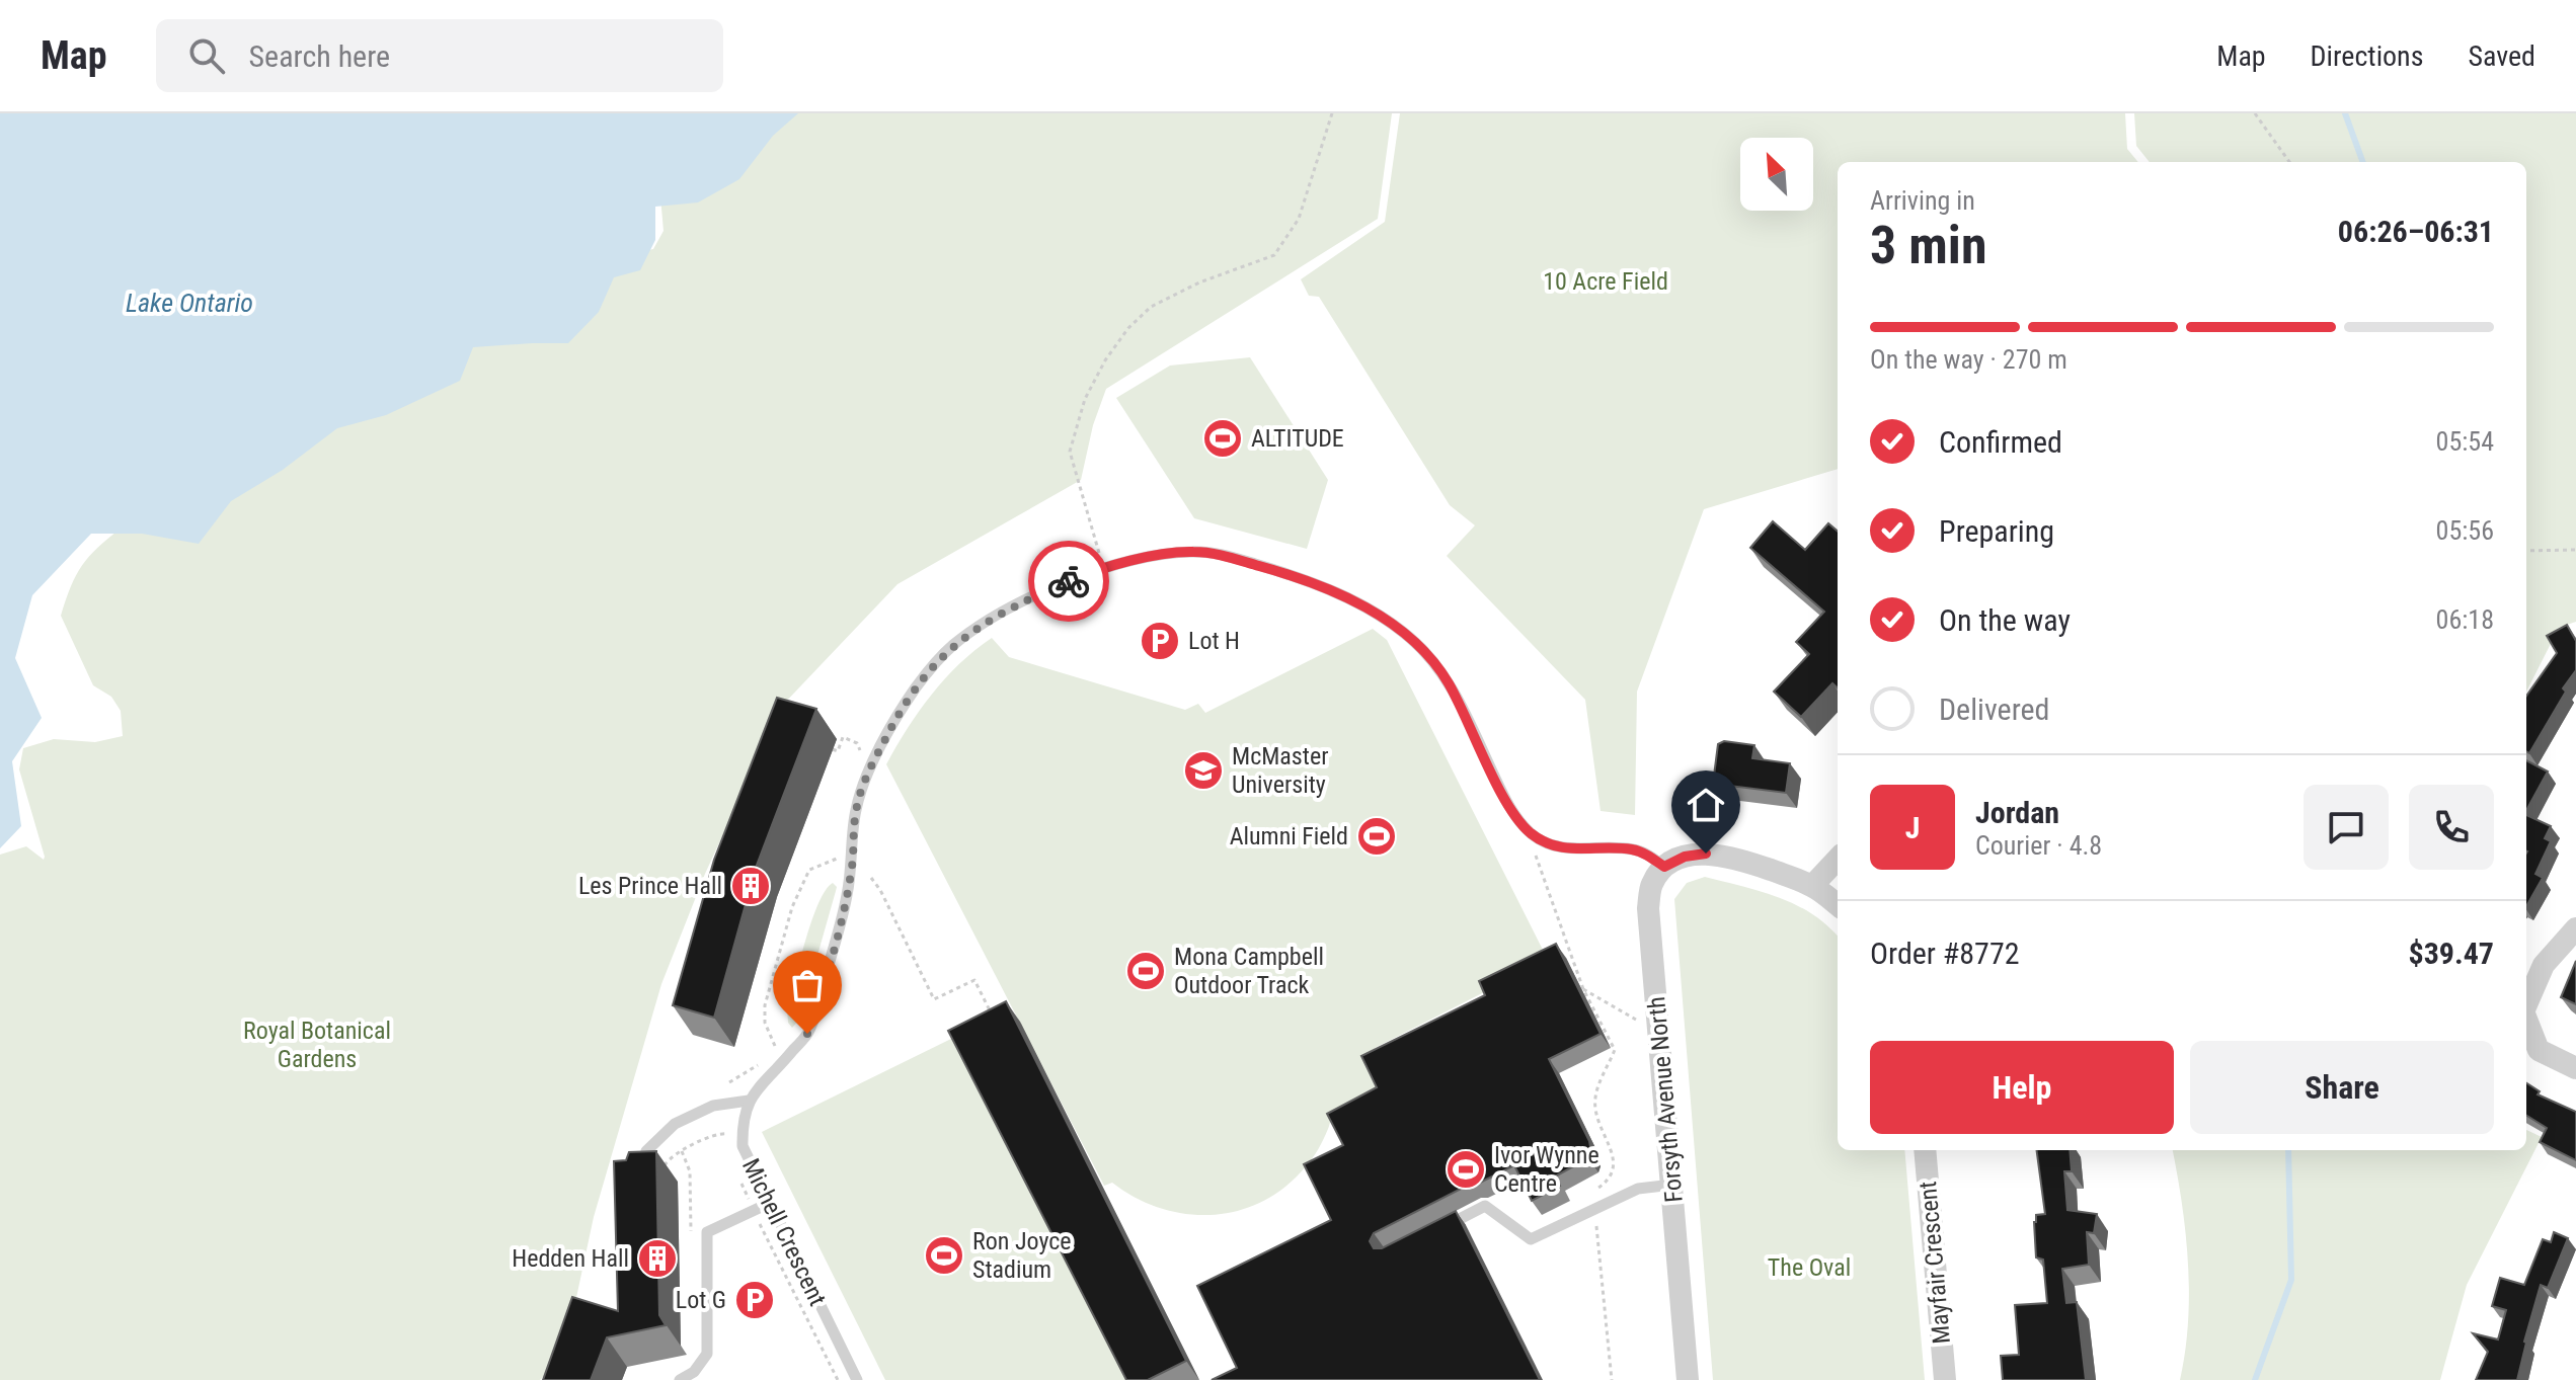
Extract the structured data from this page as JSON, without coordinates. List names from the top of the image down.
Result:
{
  "streets": {
    "street": ["Forsyth Avenue North", "Mayfair Crescent"],
    "lane": ["Michell Crescent"]
  },
  "water": ["Lake Ontario"],
  "parks": ["10 Acre Field", "Royal Botanical Gardens", "The Oval"],
  "places": {
    "sports": [
      "ALTITUDE",
      "Alumni Field",
      "Mona Campbell Outdoor Track",
      "Ivor Wynne Centre",
      "Ron Joyce Stadium"
    ],
    "parking": ["Lot H", "Lot G"],
    "school or university": ["McMaster University"],
    "building": ["Les Prince Hall", "Hedden Hall"]
  },
  "north": "top left",
  "page": {
    "header": "Map",
    "search": "Search here",
    "nav": ["Map", "Directions", "Saved"],
    "heading": ["3 min", "Arriving in", "06:26–06:31"],
    "panel": [
      "Jordan",
      "Courier · 4.8",
      "Order #8772",
      "$39.47"
    ],
    "bar": "On the way · 270 m",
    "list": [
      ["Confirmed", "05:54"],
      ["Preparing", "05:56"],
      ["On the way", "06:18"],
      "Delivered"
    ],
    "round": "J",
    "buttons": ["Help", "Share"]
  }
}
